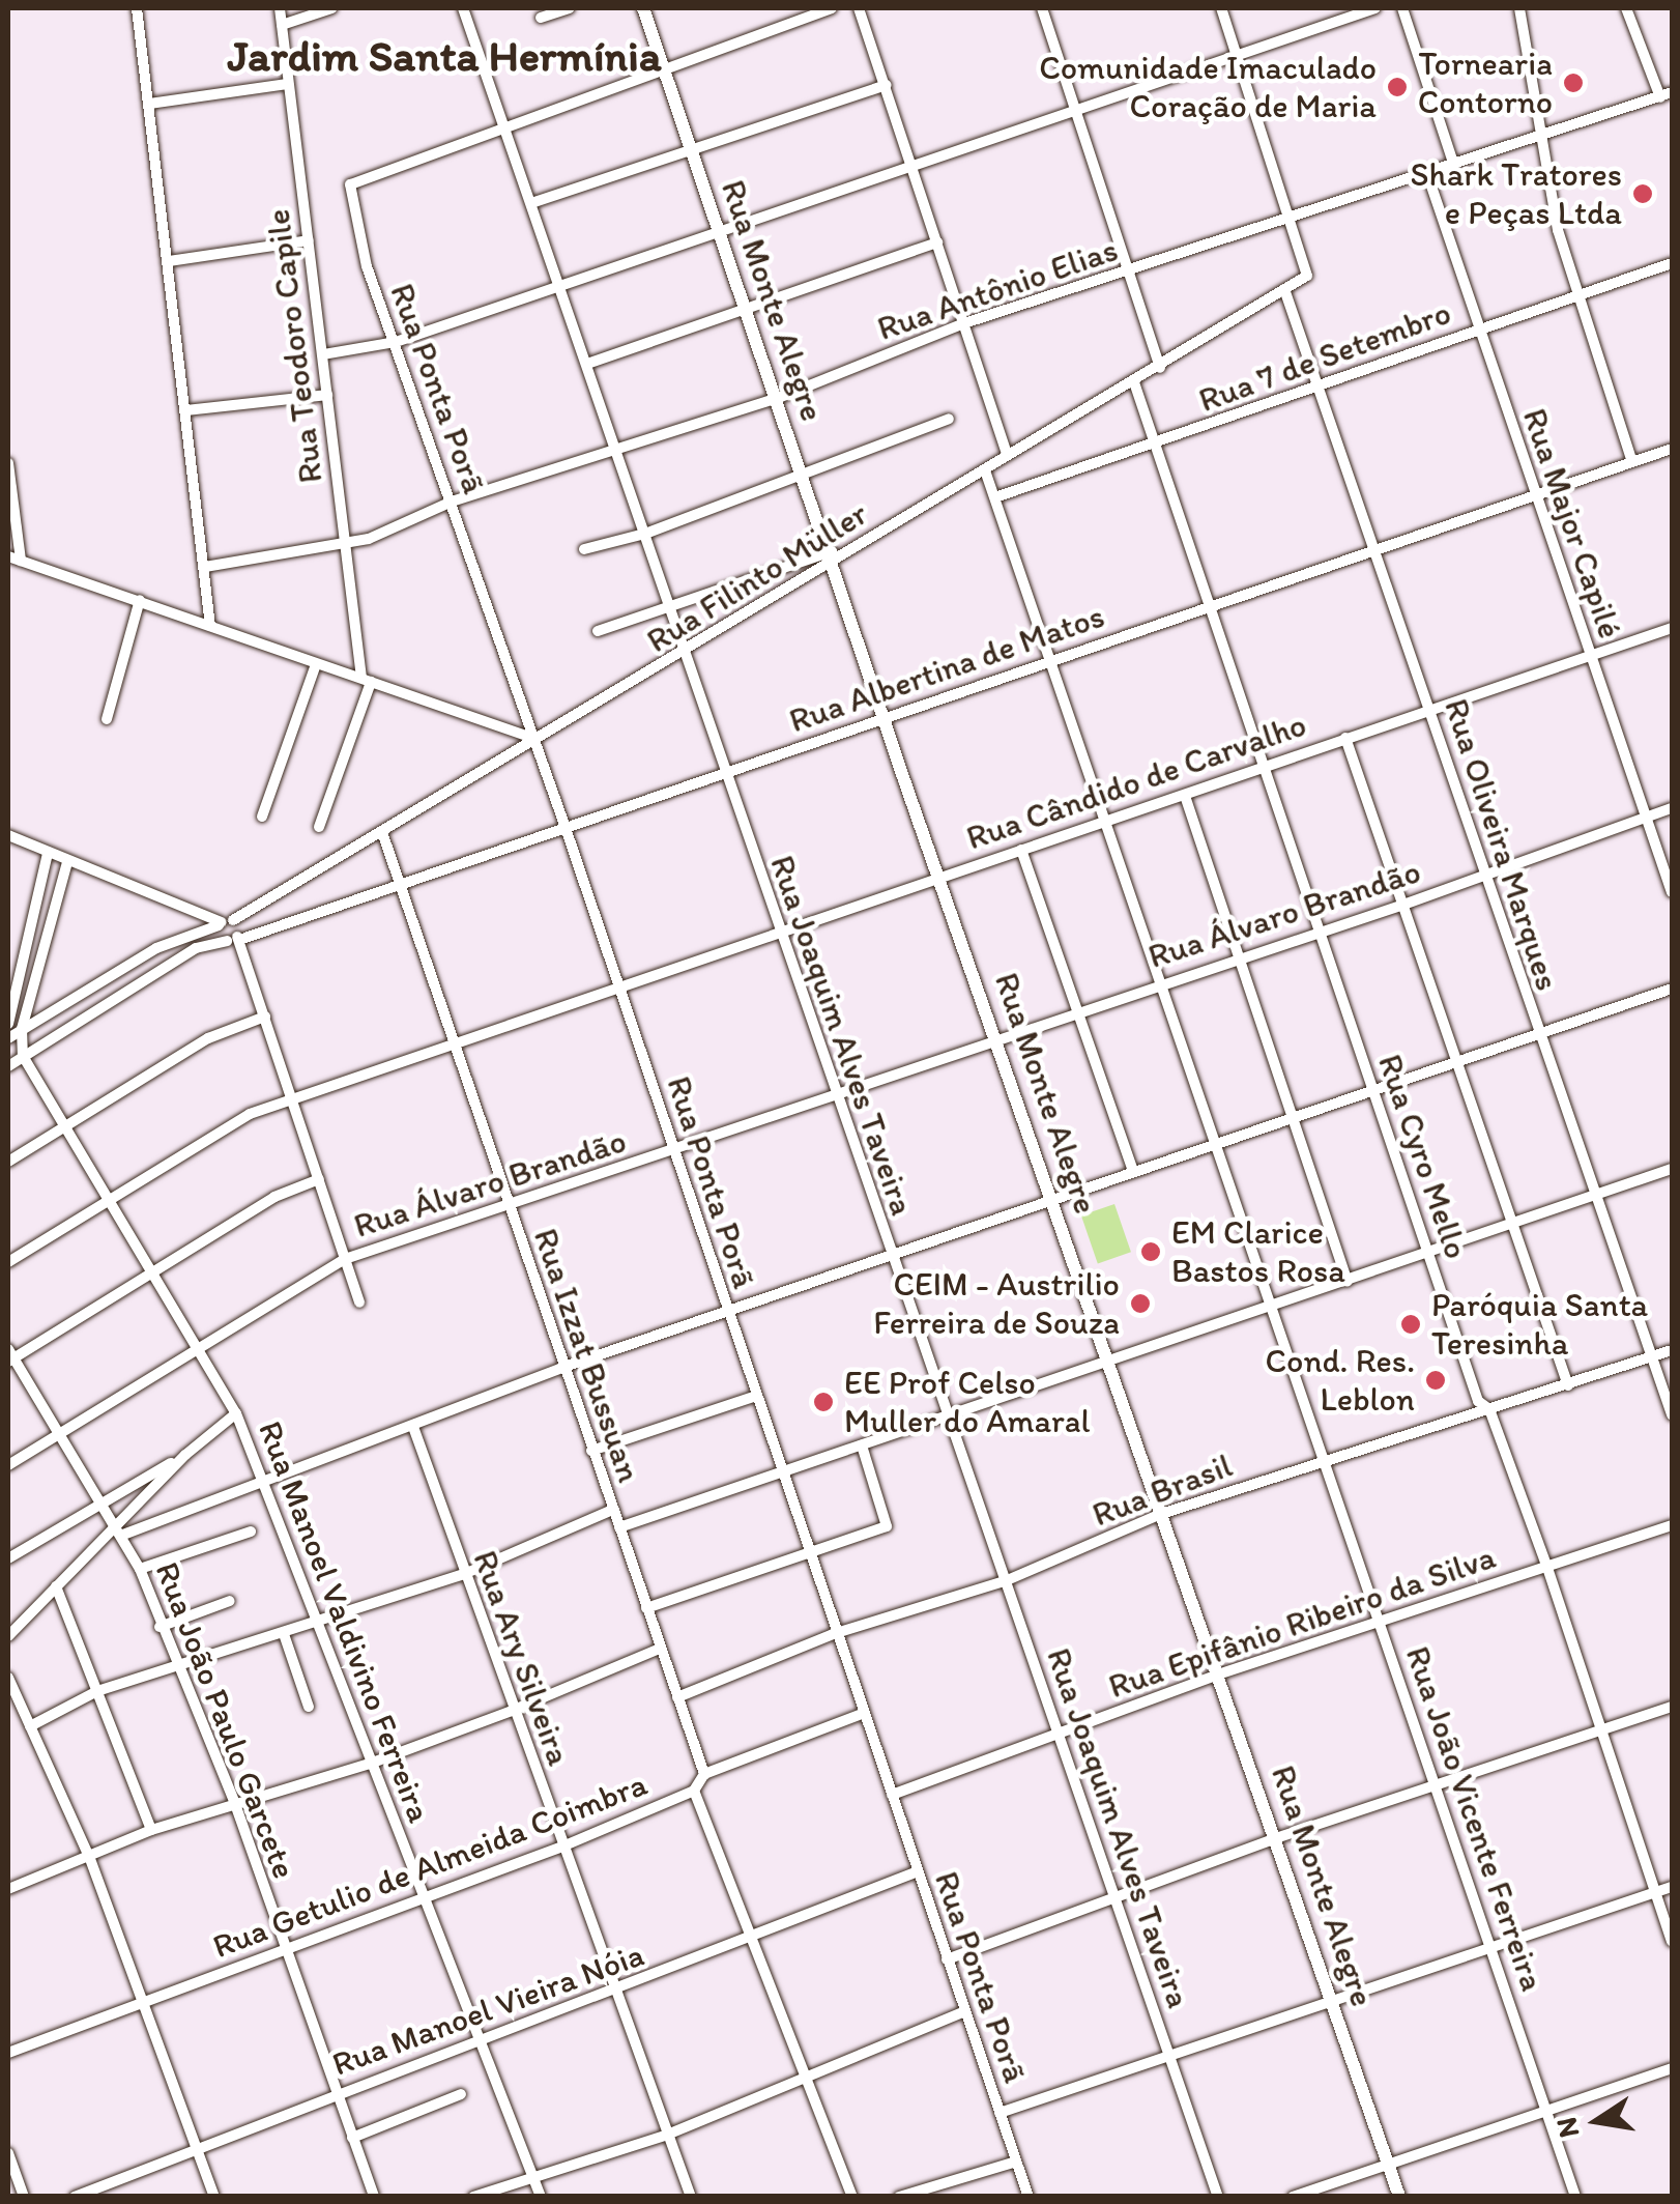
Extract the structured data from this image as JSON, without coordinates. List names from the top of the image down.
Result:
{
  "streets": {
    "street": [
      "Rua Antônio Elias",
      "Rua Monte Alegre",
      "Rua Teodoro Capile",
      "Rua 7 de Setembro",
      "Rua Ponta Porã",
      "Rua Major Capilé",
      "Rua Filinto Müller",
      "Rua Albertina de Matos",
      "Rua Cândido de Carvalho",
      "Rua Oliveira Marques",
      "Rua Álvaro Brandão",
      "Rua Joaquim Alves Taveira",
      "Rua Cyro Mello",
      "Rua Izzat Bussuan",
      "Rua Brasil",
      "Rua Manoel Valdivino Ferreira",
      "Rua Epifânio Ribeiro da Silva",
      "Rua Ary Silveira",
      "Rua João Paulo Garcete",
      "Rua João Vicente Ferreira",
      "Rua Getulio de Almeida Coimbra",
      "Rua Manoel Vieira Nóia"
    ]
  },
  "crossings": [
    ["Rua Antônio Elias", "Rua Monte Alegre"],
    ["Rua Antônio Elias", "Rua Teodoro Capile"],
    ["Rua Antônio Elias", "Rua Ponta Porã"],
    ["Rua Antônio Elias", "Rua Major Capilé"],
    ["Rua Antônio Elias", "Rua Filinto Müller"],
    ["Rua Antônio Elias", "Rua Joaquim Alves Taveira"],
    ["Rua Monte Alegre", "Rua Filinto Müller"],
    ["Rua Monte Alegre", "Rua Albertina de Matos"],
    ["Rua Monte Alegre", "Rua Cândido de Carvalho"],
    ["Rua Monte Alegre", "Rua Álvaro Brandão"],
    ["Rua Monte Alegre", "Rua Brasil"],
    ["Rua Monte Alegre", "Rua Epifânio Ribeiro da Silva"],
    ["Rua 7 de Setembro", "Rua Major Capilé"],
    ["Rua 7 de Setembro", "Rua Oliveira Marques"],
    ["Rua 7 de Setembro", "Rua Cyro Mello"],
    ["Rua 7 de Setembro", "Rua João Vicente Ferreira"],
    ["Rua Ponta Porã", "Rua Filinto Müller"],
    ["Rua Ponta Porã", "Rua Albertina de Matos"],
    ["Rua Ponta Porã", "Rua Cândido de Carvalho"],
    ["Rua Ponta Porã", "Rua Álvaro Brandão"],
    ["Rua Ponta Porã", "Rua Joaquim Alves Taveira"],
    ["Rua Ponta Porã", "Rua Brasil"],
    ["Rua Ponta Porã", "Rua Epifânio Ribeiro da Silva"],
    ["Rua Ponta Porã", "Rua Manoel Vieira Nóia"],
    ["Rua Major Capilé", "Rua Albertina de Matos"],
    ["Rua Major Capilé", "Rua Cândido de Carvalho"],
    ["Rua Major Capilé", "Rua Álvaro Brandão"],
    ["Rua Filinto Müller", "Rua Oliveira Marques"],
    ["Rua Filinto Müller", "Rua Joaquim Alves Taveira"],
    ["Rua Filinto Müller", "Rua Cyro Mello"],
    ["Rua Filinto Müller", "Rua Izzat Bussuan"],
    ["Rua Filinto Müller", "Rua João Vicente Ferreira"],
    ["Rua Albertina de Matos", "Rua Oliveira Marques"],
    ["Rua Albertina de Matos", "Rua Joaquim Alves Taveira"],
    ["Rua Albertina de Matos", "Rua Cyro Mello"],
    ["Rua Albertina de Matos", "Rua Izzat Bussuan"],
    ["Rua Albertina de Matos", "Rua Manoel Valdivino Ferreira"],
    ["Rua Albertina de Matos", "Rua João Vicente Ferreira"],
    ["Rua Cândido de Carvalho", "Rua Oliveira Marques"],
    ["Rua Cândido de Carvalho", "Rua Joaquim Alves Taveira"],
    ["Rua Cândido de Carvalho", "Rua Cyro Mello"],
    ["Rua Cândido de Carvalho", "Rua Izzat Bussuan"],
    ["Rua Cândido de Carvalho", "Rua Manoel Valdivino Ferreira"],
    ["Rua Cândido de Carvalho", "Rua João Vicente Ferreira"],
    ["Rua Oliveira Marques", "Rua Álvaro Brandão"],
    ["Rua Oliveira Marques", "Rua Brasil"],
    ["Rua Álvaro Brandão", "Rua Joaquim Alves Taveira"],
    ["Rua Álvaro Brandão", "Rua Cyro Mello"],
    ["Rua Álvaro Brandão", "Rua Izzat Bussuan"],
    ["Rua Álvaro Brandão", "Rua Manoel Valdivino Ferreira"],
    ["Rua Álvaro Brandão", "Rua João Paulo Garcete"],
    ["Rua Álvaro Brandão", "Rua João Vicente Ferreira"],
    ["Rua Joaquim Alves Taveira", "Rua Brasil"],
    ["Rua Joaquim Alves Taveira", "Rua Epifânio Ribeiro da Silva"],
    ["Rua Cyro Mello", "Rua Brasil"],
    ["Rua Cyro Mello", "Rua Epifânio Ribeiro da Silva"],
    ["Rua Izzat Bussuan", "Rua Brasil"],
    ["Rua Izzat Bussuan", "Rua Getulio de Almeida Coimbra"],
    ["Rua Brasil", "Rua João Vicente Ferreira"],
    ["Rua Manoel Valdivino Ferreira", "Rua Getulio de Almeida Coimbra"],
    ["Rua Manoel Valdivino Ferreira", "Rua Manoel Vieira Nóia"],
    ["Rua Epifânio Ribeiro da Silva", "Rua João Vicente Ferreira"],
    ["Rua Ary Silveira", "Rua Getulio de Almeida Coimbra"],
    ["Rua Ary Silveira", "Rua Manoel Vieira Nóia"],
    ["Rua João Paulo Garcete", "Rua Getulio de Almeida Coimbra"],
    ["Rua João Paulo Garcete", "Rua Manoel Vieira Nóia"]
  ],
  "districts": ["Jardim Santa Hermínia"],
  "places": [
    "Tornearia Contorno",
    "Comunidade Imaculado Coração de Maria",
    "Shark Tratores e Peças Ltda",
    "EM Clarice Bastos Rosa",
    "CEIM - Austrilio Ferreira de Souza",
    "Paróquia Santa Teresinha",
    "Cond. Res. Leblon",
    "EE Prof Celso Muller do Amaral"
  ],
  "north": "left"
}
